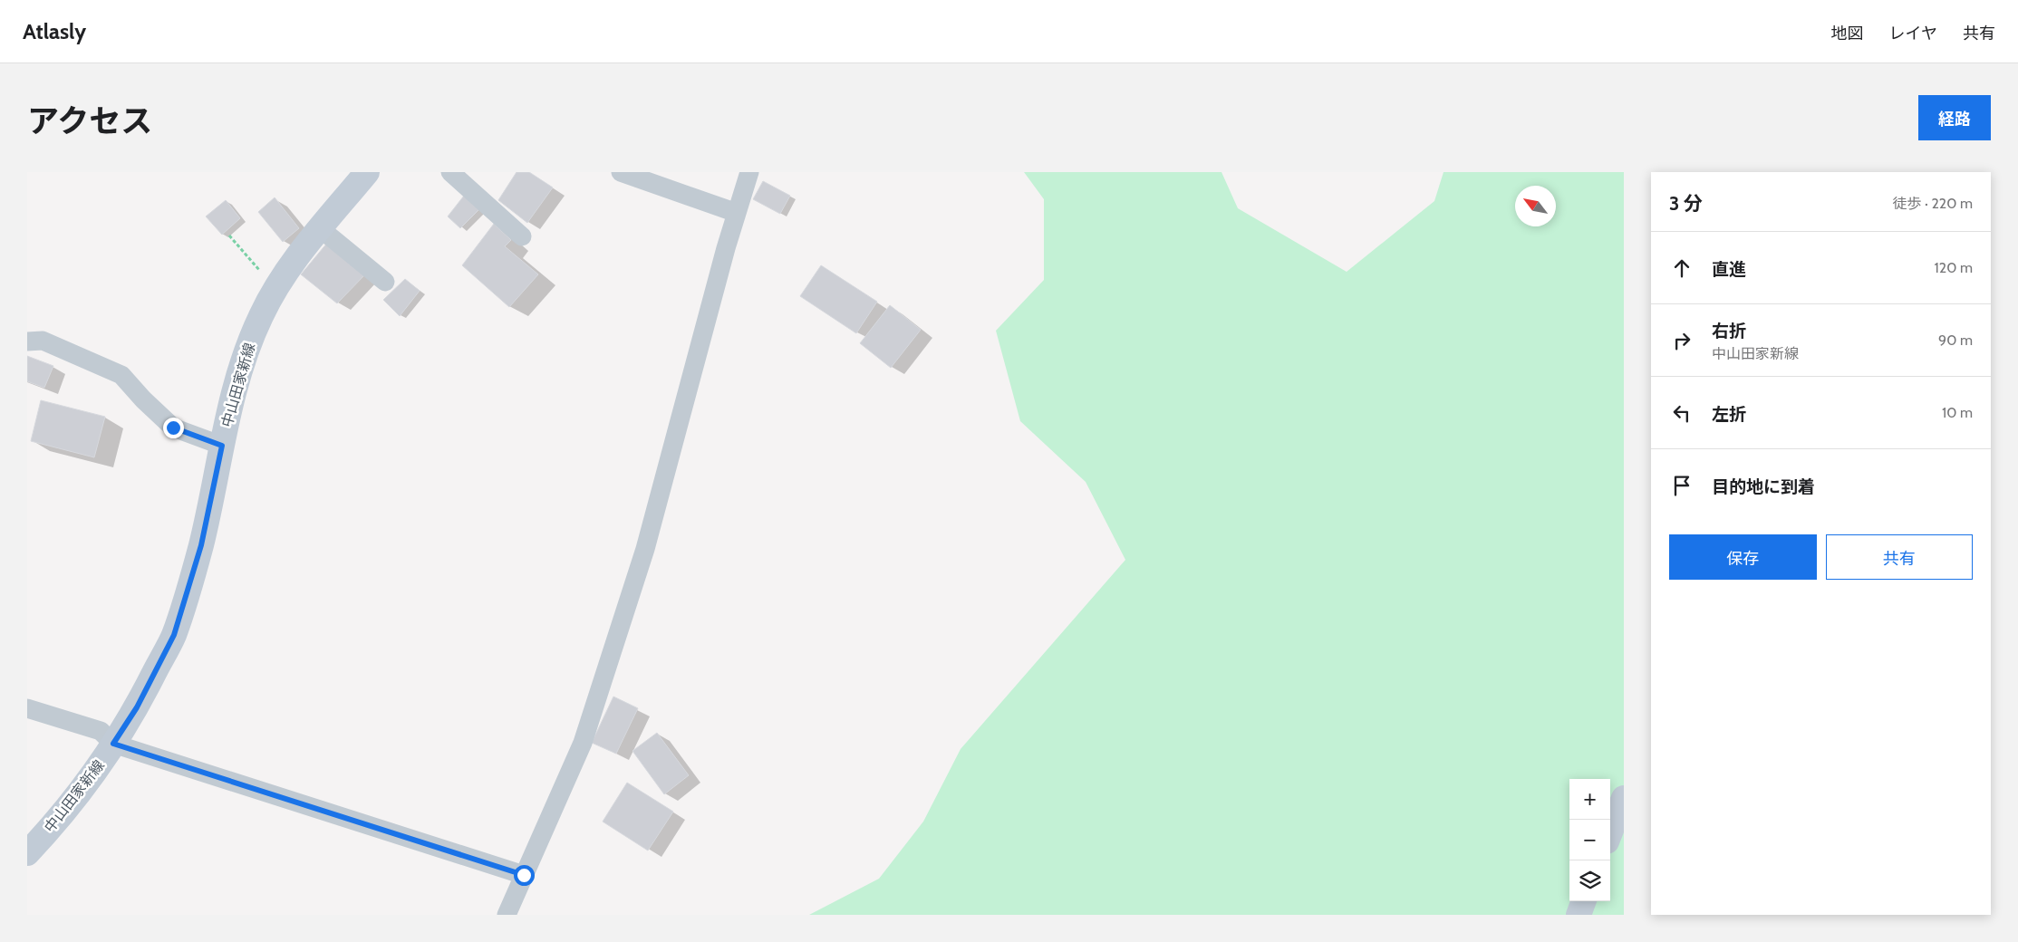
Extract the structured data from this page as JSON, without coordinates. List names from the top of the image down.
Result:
{
  "streets": {
    "main road": ["中山田家新線"]
  },
  "north": "top left",
  "page": {
    "header": "Atlasly",
    "nav": ["地図", "レイヤ", "共有"],
    "title": "アクセス",
    "buttons": [
      "経路",
      ["保存", "共有"]
    ],
    "heading": ["3 分", "徒歩 · 220 m"],
    "list": [
      ["直進", "120 m"],
      ["右折", "中山田家新線", "90 m"],
      ["左折", "10 m"],
      "目的地に到着"
    ],
    "map_buttons": ["+", "−"]
  }
}
